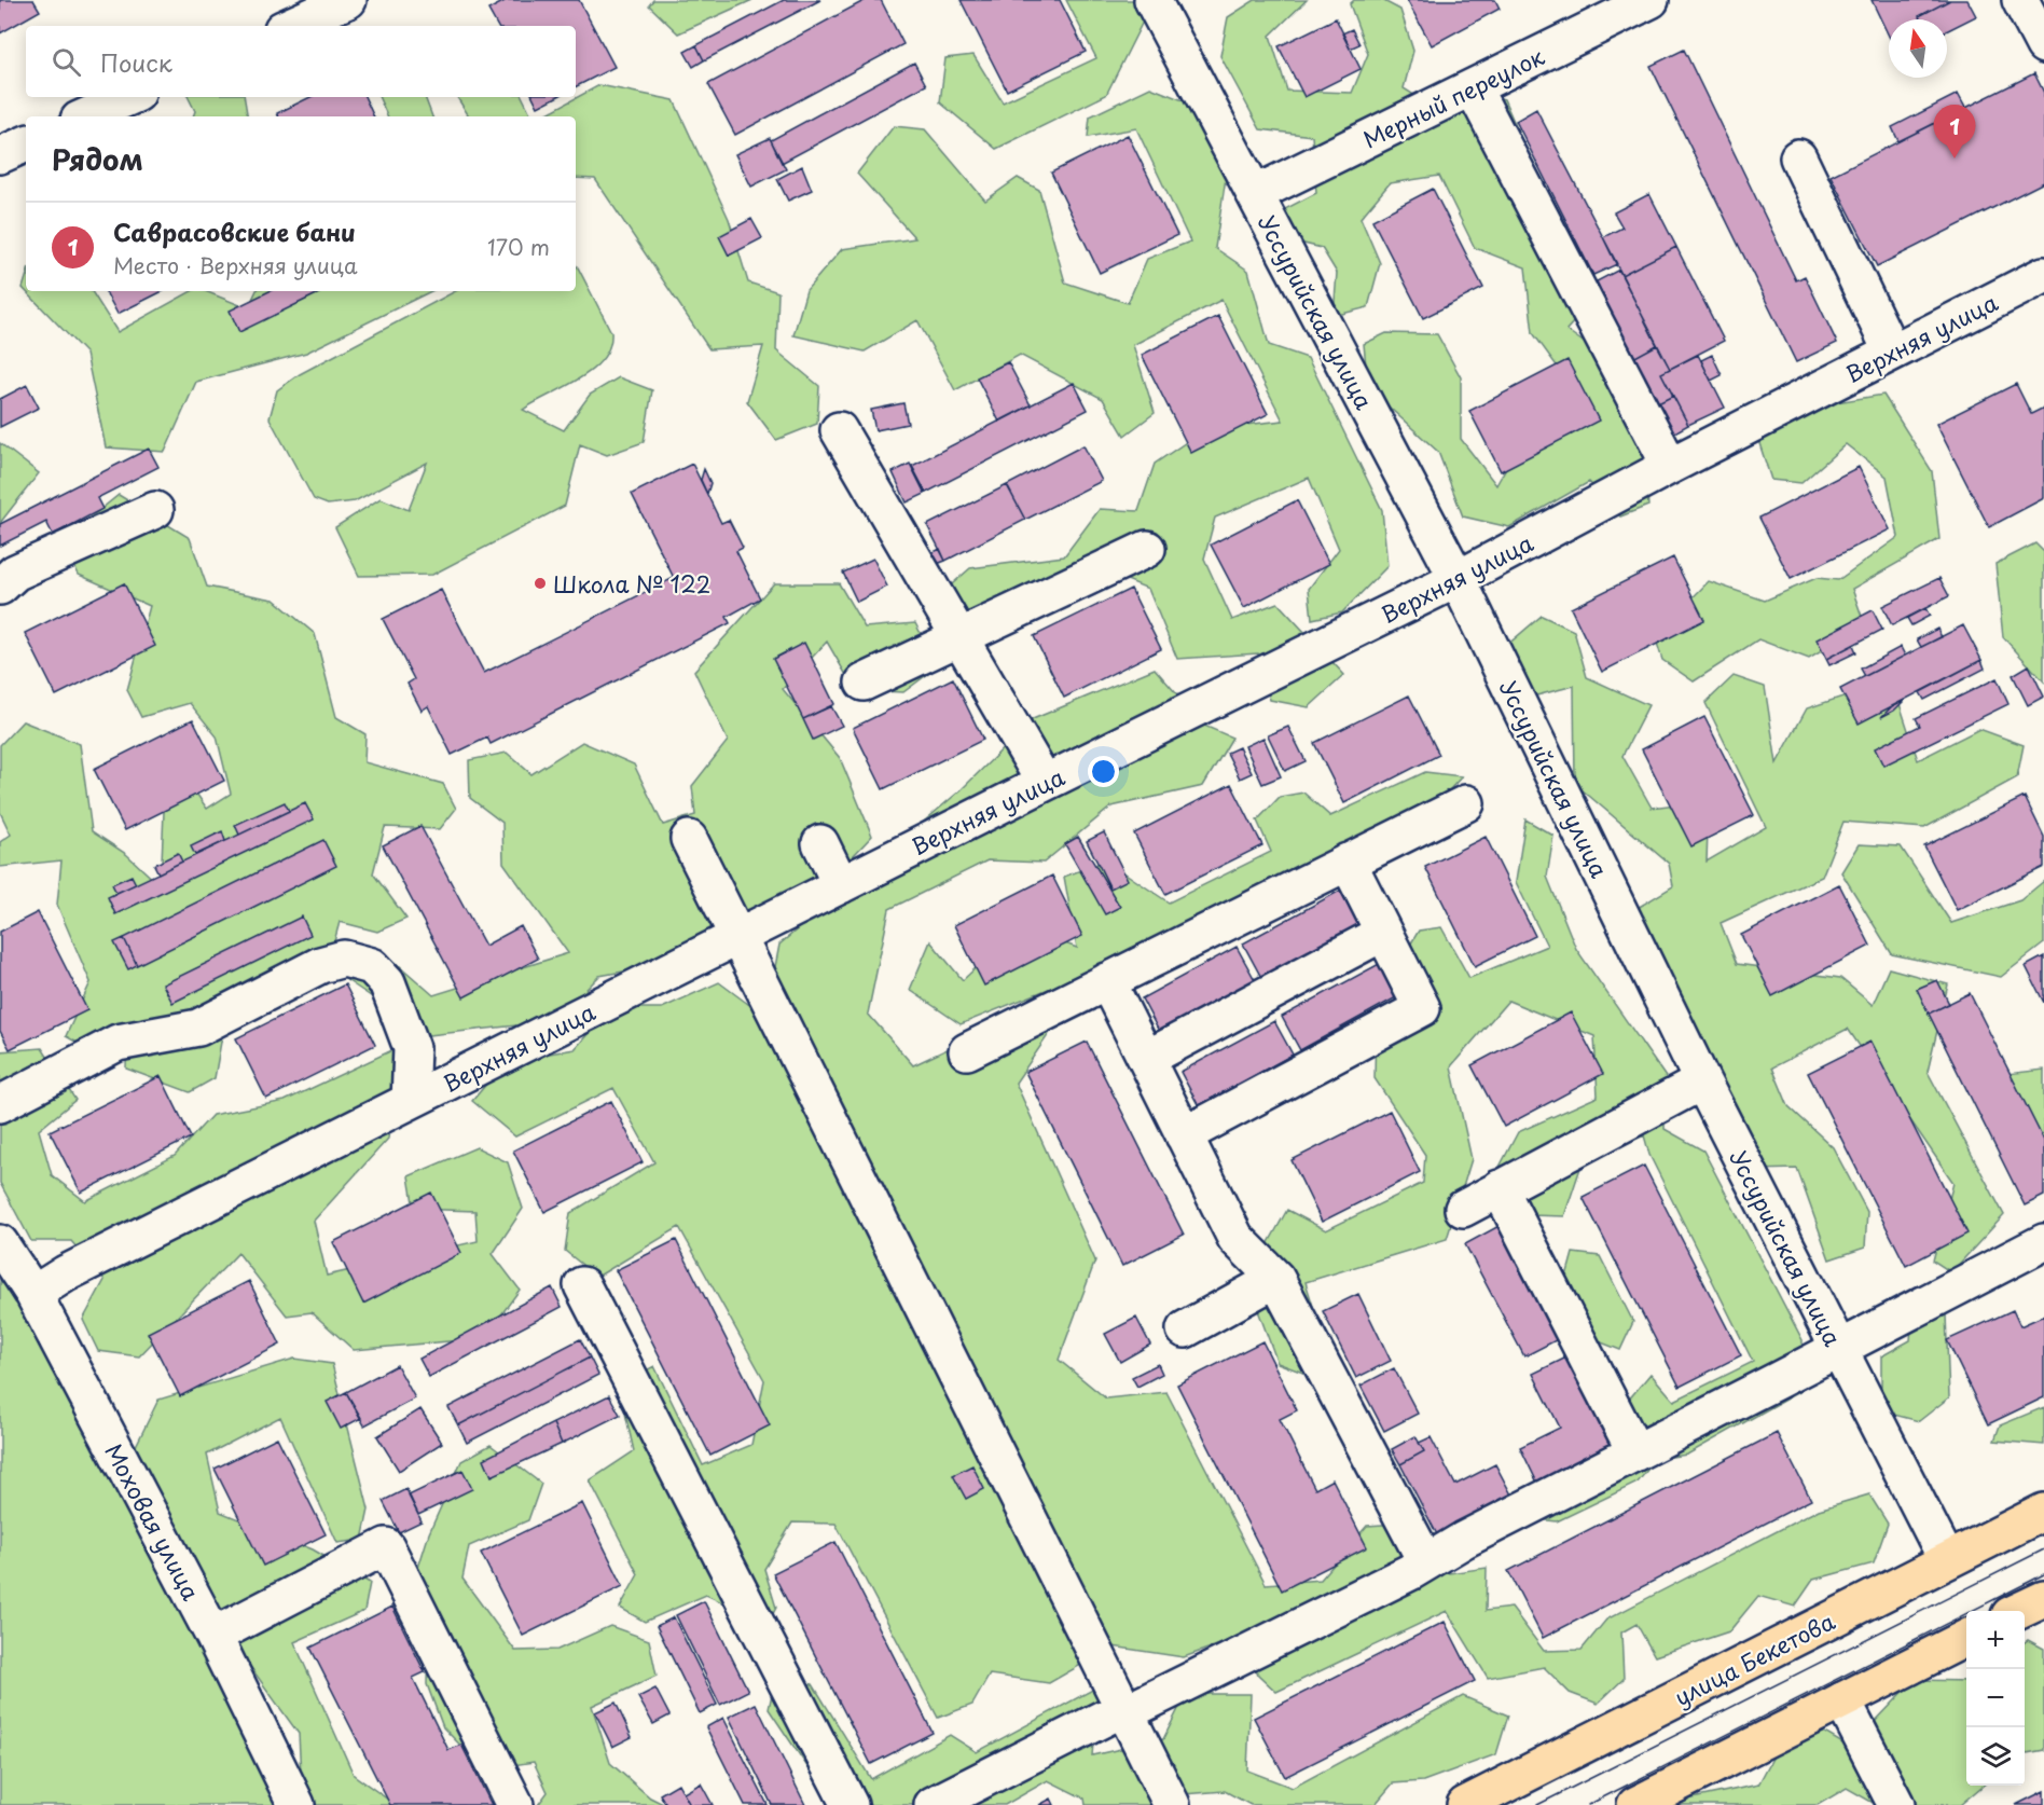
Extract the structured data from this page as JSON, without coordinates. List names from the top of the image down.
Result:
{
  "streets": {
    "main road": ["улица Бекетова"],
    "street": [
      "Мерный переулок",
      "Уссурийская улица",
      "Верхняя улица",
      "Моховая улица"
    ]
  },
  "crossings": [
    ["Мерный переулок", "Уссурийская улица"],
    ["Уссурийская улица", "Верхняя улица"],
    ["Уссурийская улица", "улица Бекетова"],
    ["Верхняя улица", "Моховая улица"]
  ],
  "places": ["Школа № 122"],
  "north": "top",
  "page": {
    "search": "Поиск",
    "pins": "1",
    "heading": "Рядом",
    "list": [
      {
        "mark": "1",
        "name": "Саврасовские бани",
        "note": "Место · Верхняя улица",
        "value": "170 m"
      }
    ],
    "map_buttons": ["+", "−"]
  }
}
